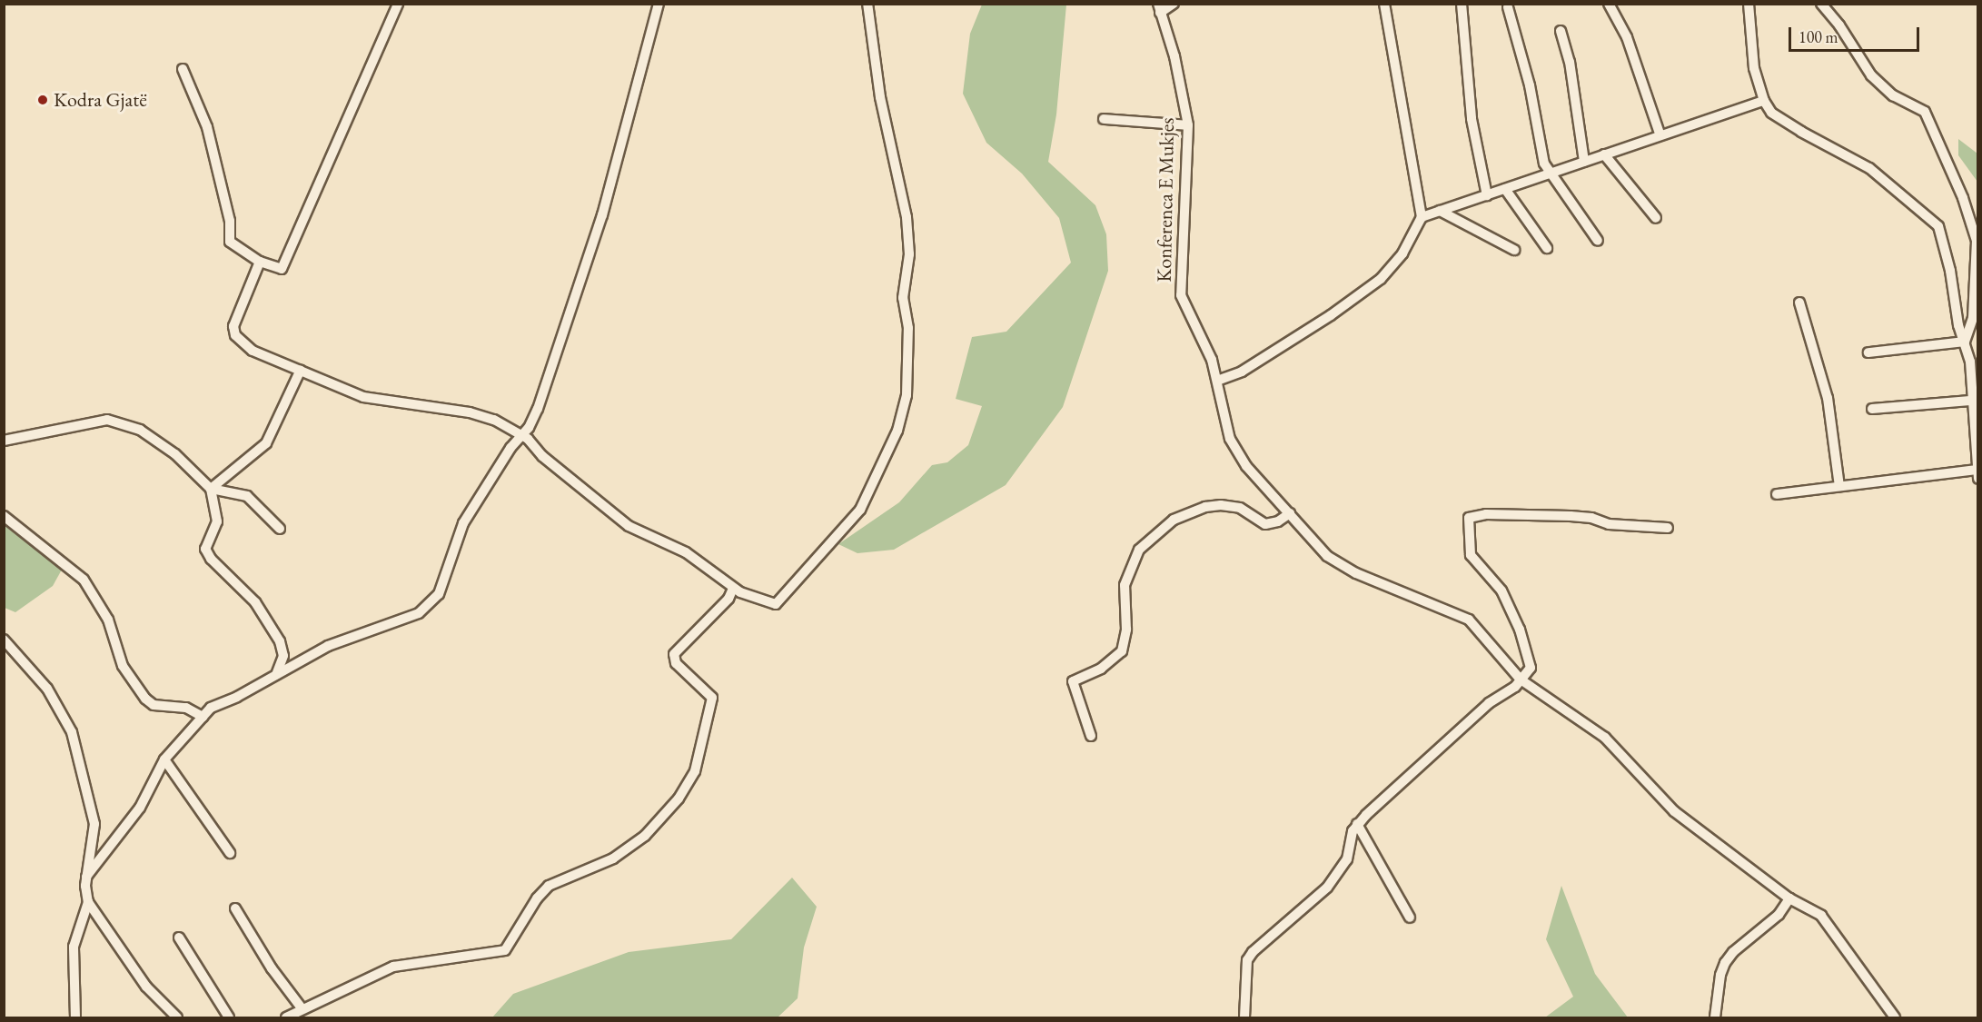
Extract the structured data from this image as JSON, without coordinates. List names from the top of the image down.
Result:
{
  "streets": {
    "street": ["Konferenca E Mukjes"]
  },
  "places": ["Kodra Gjatë"],
  "scale_bar": "100 m"
}
